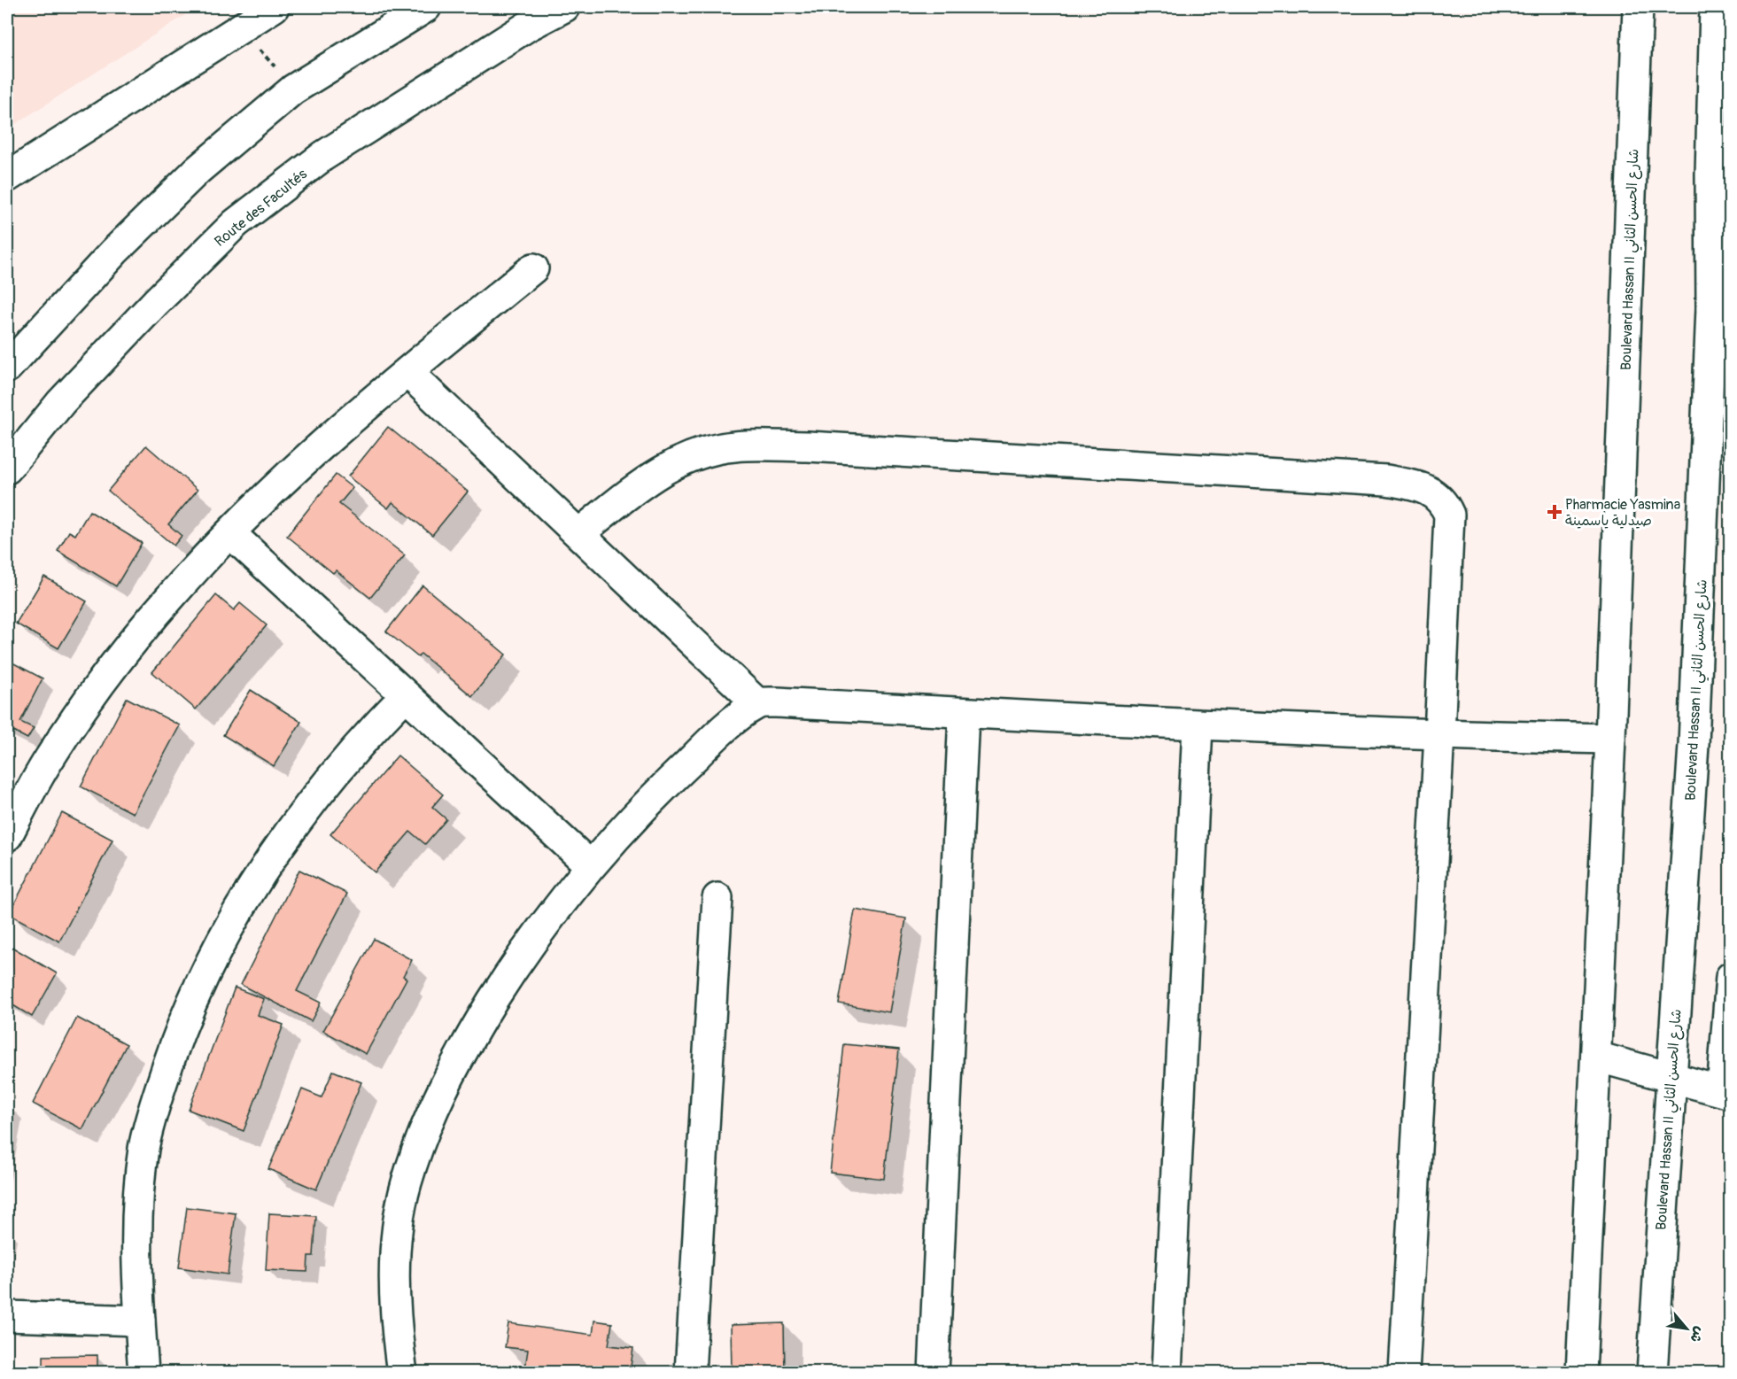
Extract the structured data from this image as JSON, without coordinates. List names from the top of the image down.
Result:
{
  "streets": {
    "street": ["Route des Facultés", "Boulevard Hassan II شارع الحسن الثاني"]
  },
  "places": {
    "health": ["Pharmacie Yasmina صيدلية ياسمينة"]
  },
  "north": "bottom right"
}
